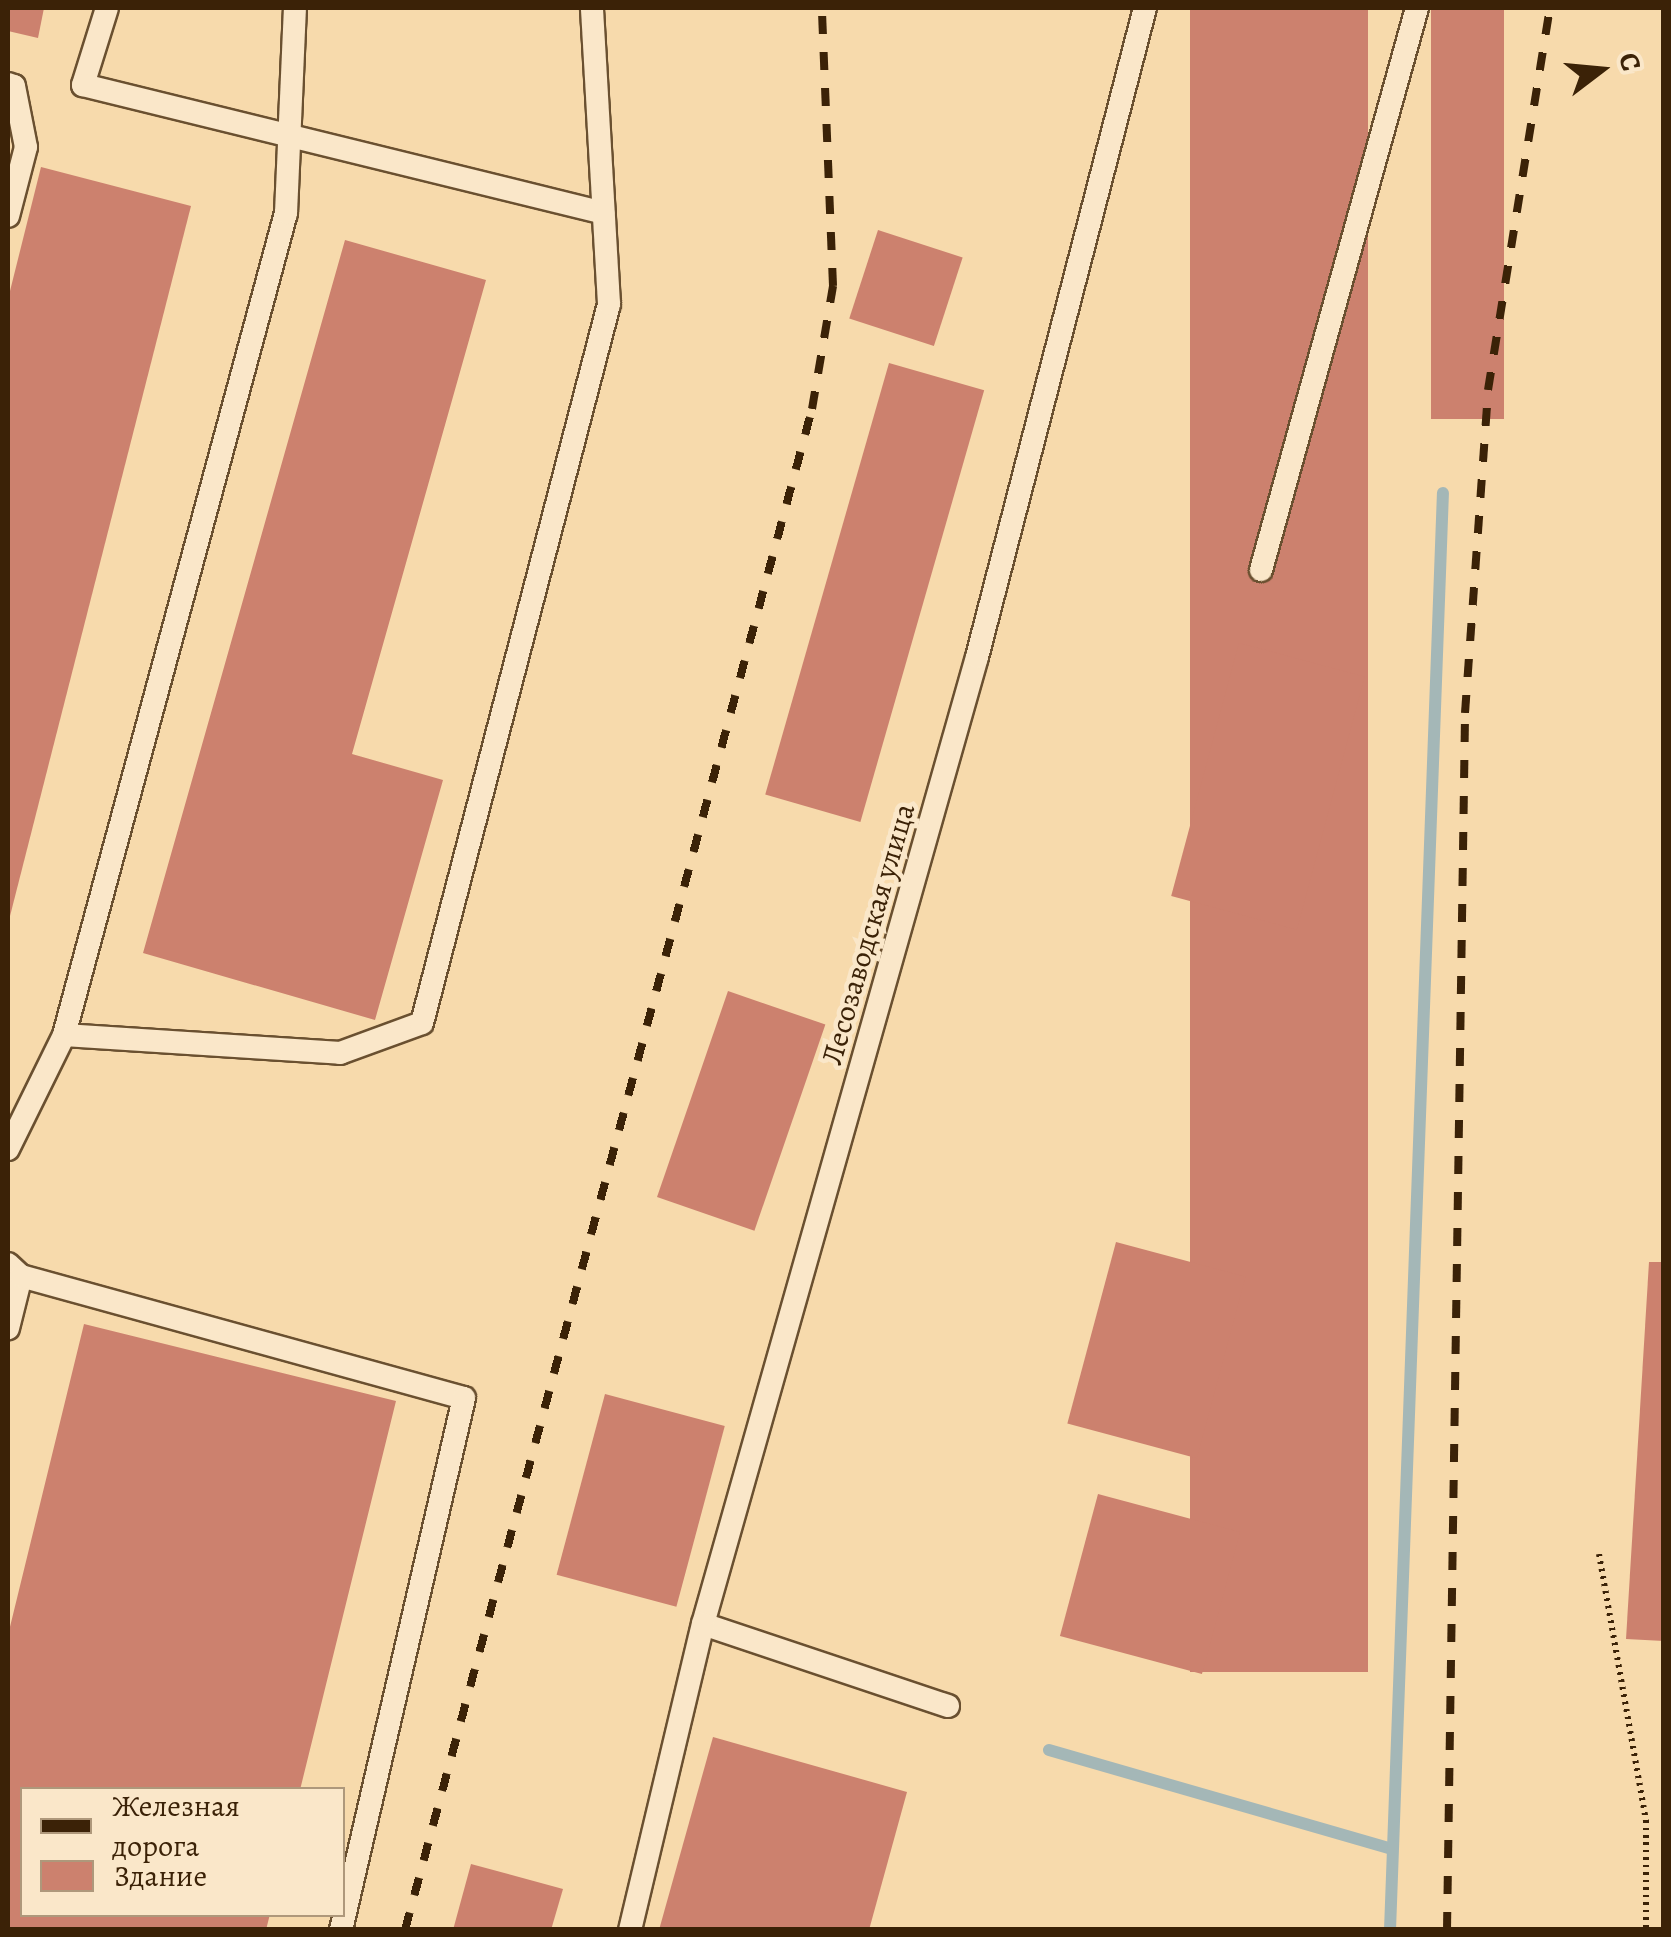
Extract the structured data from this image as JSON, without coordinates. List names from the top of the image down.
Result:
{
  "streets": {
    "lane": ["Лесозаводская улица"]
  },
  "legend": ["Железная дорога", "Здание"],
  "north": "right"
}
